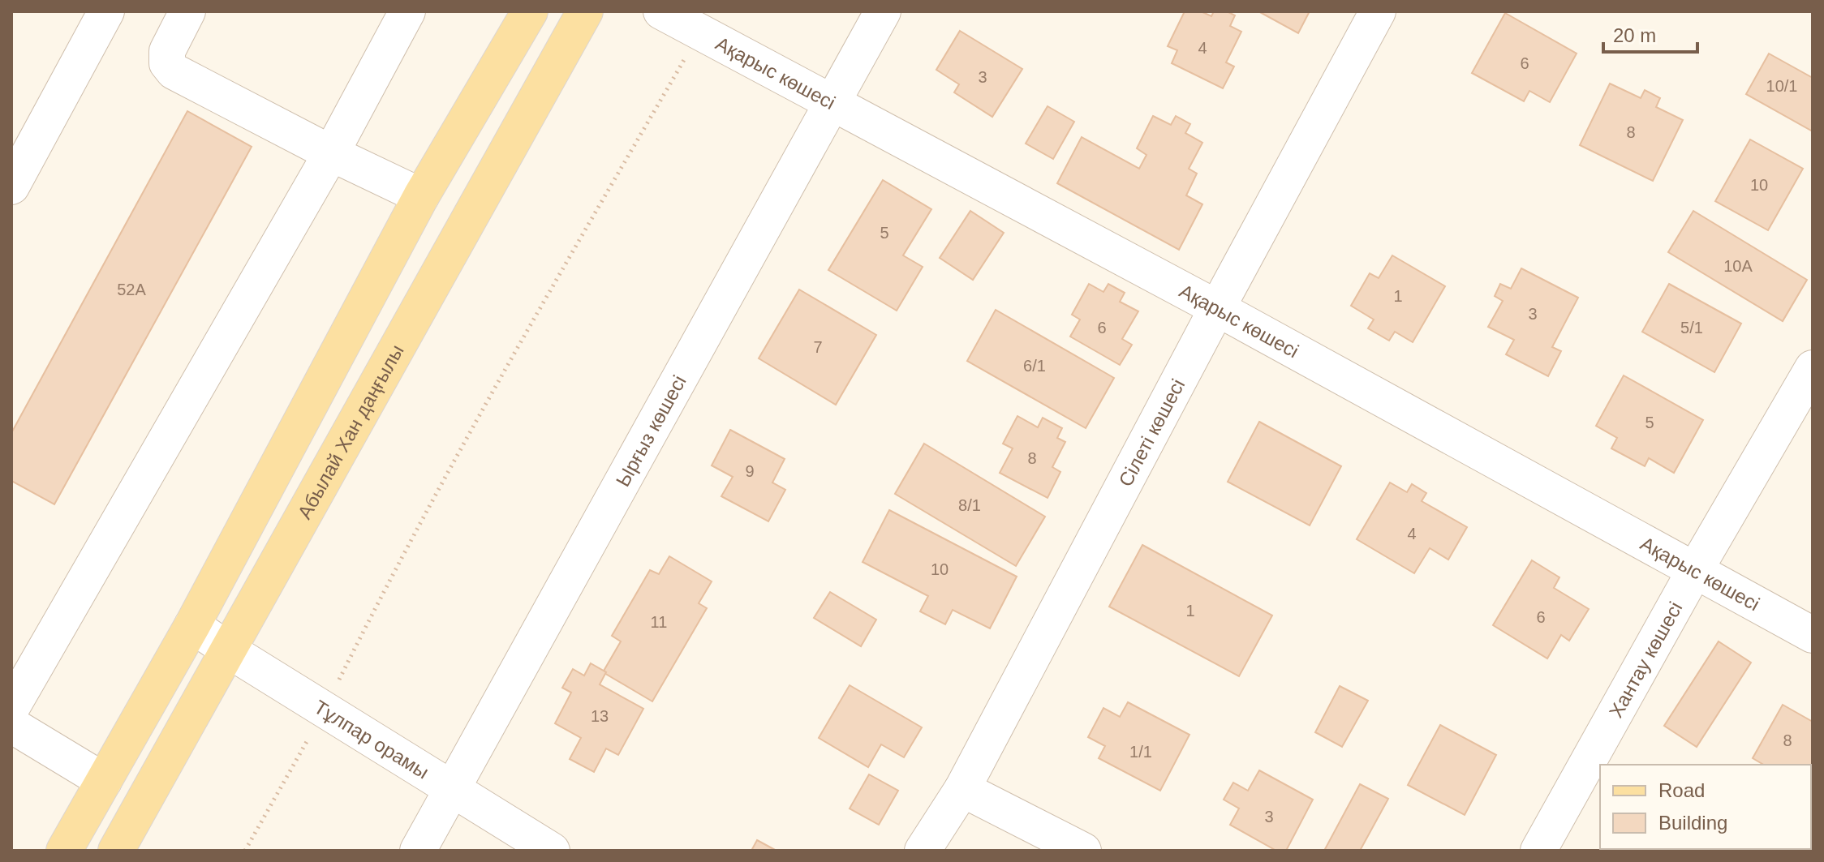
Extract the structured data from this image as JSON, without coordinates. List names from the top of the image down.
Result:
{
  "streets": {
    "main road": ["Абылай Хан даңғылы"],
    "street": [
      "Ақарыс көшесі",
      "Ырғыз көшесі",
      "Сілеті көшесі",
      "Хантау көшесі",
      "Тұлпар орамы"
    ]
  },
  "crossings": [
    ["Ақарыс көшесі", "Ырғыз көшесі"],
    ["Ақарыс көшесі", "Сілеті көшесі"],
    ["Ақарыс көшесі", "Хантау көшесі"],
    ["Ырғыз көшесі", "Тұлпар орамы"],
    ["Абылай Хан даңғылы", "Тұлпар орамы"]
  ],
  "house_numbers": [
    "4",
    "6",
    "3",
    "10/1",
    "8",
    "10",
    "5",
    "10А",
    "52А",
    "1",
    "3",
    "6",
    "5/1",
    "7",
    "6/1",
    "5",
    "8",
    "9",
    "8/1",
    "4",
    "10",
    "1",
    "6",
    "11",
    "13",
    "8",
    "1/1",
    "3"
  ],
  "legend": ["Road", "Building"],
  "scale_bar": "20 m"
}
